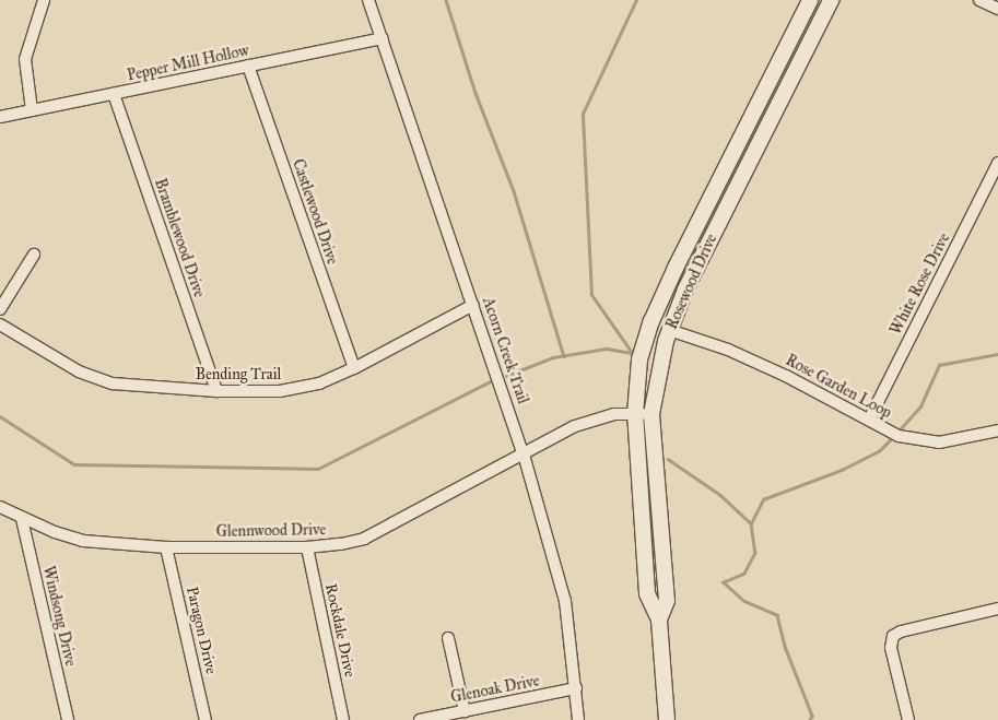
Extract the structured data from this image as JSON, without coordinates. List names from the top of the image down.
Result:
{
  "streets": {
    "main road": ["Rosewood Drive"],
    "street": [
      "Pepper Mill Hollow",
      "Castlewood Drive",
      "Bramblewood Drive",
      "White Rose Drive",
      "Acorn Creek Trail",
      "Bending Trail",
      "Rose Garden Loop",
      "Glennwood Drive",
      "Windsong Drive",
      "Paragon Drive",
      "Rockdale Drive",
      "Glenoak Drive"
    ]
  },
  "crossings": [
    ["Pepper Mill Hollow", "Castlewood Drive"],
    ["Pepper Mill Hollow", "Bramblewood Drive"],
    ["Pepper Mill Hollow", "Acorn Creek Trail"],
    ["Castlewood Drive", "Bending Trail"],
    ["Bramblewood Drive", "Bending Trail"],
    ["Rosewood Drive", "Rose Garden Loop"],
    ["Rosewood Drive", "Glennwood Drive"],
    ["White Rose Drive", "Rose Garden Loop"],
    ["Acorn Creek Trail", "Bending Trail"],
    ["Acorn Creek Trail", "Glennwood Drive"],
    ["Acorn Creek Trail", "Glenoak Drive"],
    ["Glennwood Drive", "Windsong Drive"],
    ["Glennwood Drive", "Paragon Drive"],
    ["Glennwood Drive", "Rockdale Drive"]
  ]
}
